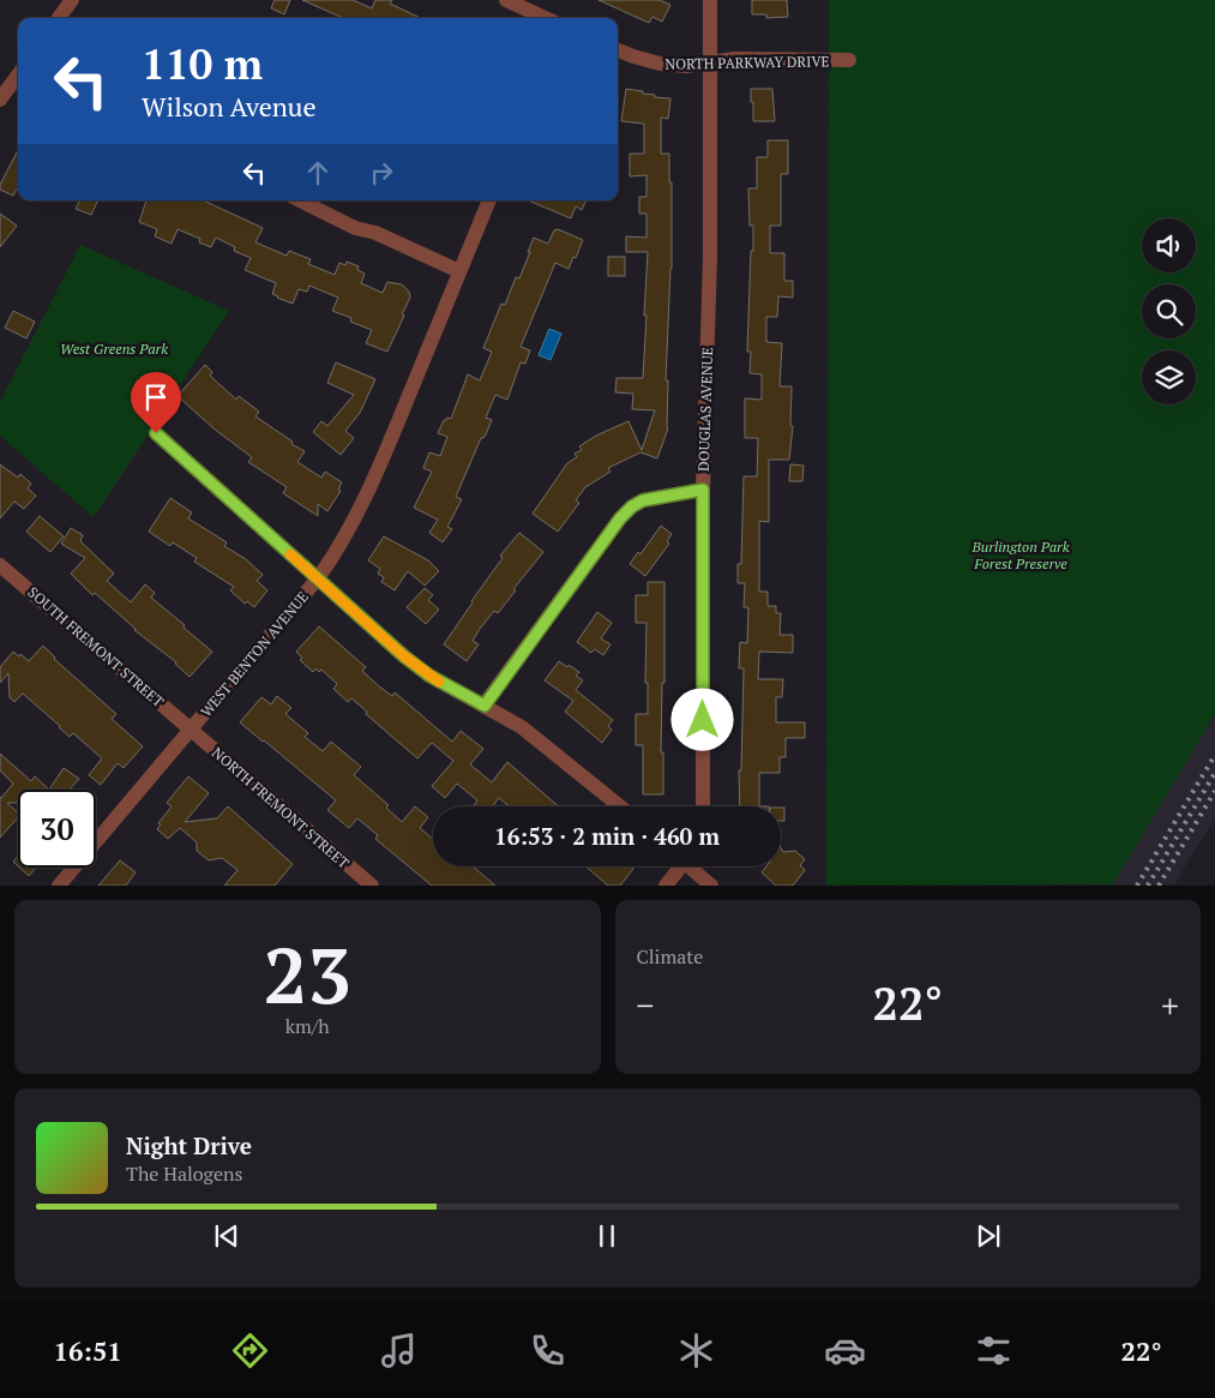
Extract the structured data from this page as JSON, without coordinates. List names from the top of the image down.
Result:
{
  "streets": {
    "street": [
      "NORTH PARKWAY DRIVE",
      "DOUGLAS AVENUE",
      "SOUTH FREMONT STREET",
      "WEST BENTON AVENUE",
      "NORTH FREMONT STREET"
    ]
  },
  "crossings": [
    ["NORTH PARKWAY DRIVE", "DOUGLAS AVENUE"],
    ["SOUTH FREMONT STREET", "WEST BENTON AVENUE"],
    ["SOUTH FREMONT STREET", "NORTH FREMONT STREET"],
    ["WEST BENTON AVENUE", "NORTH FREMONT STREET"]
  ],
  "parks": ["West Greens Park", "Burlington Park Forest Preserve"],
  "page": {
    "turn": ["110 m", "Wilson Avenue"],
    "limit": "30",
    "trip": "16:53 · 2 min · 460 m",
    "tile": [
      ["23", "km/h"],
      "Climate"
    ],
    "heat": ["−", "22°", "+"],
    "song": ["Night Drive", "The Halogens"],
    "tabs": ["16:51", "22°"]
  }
}
